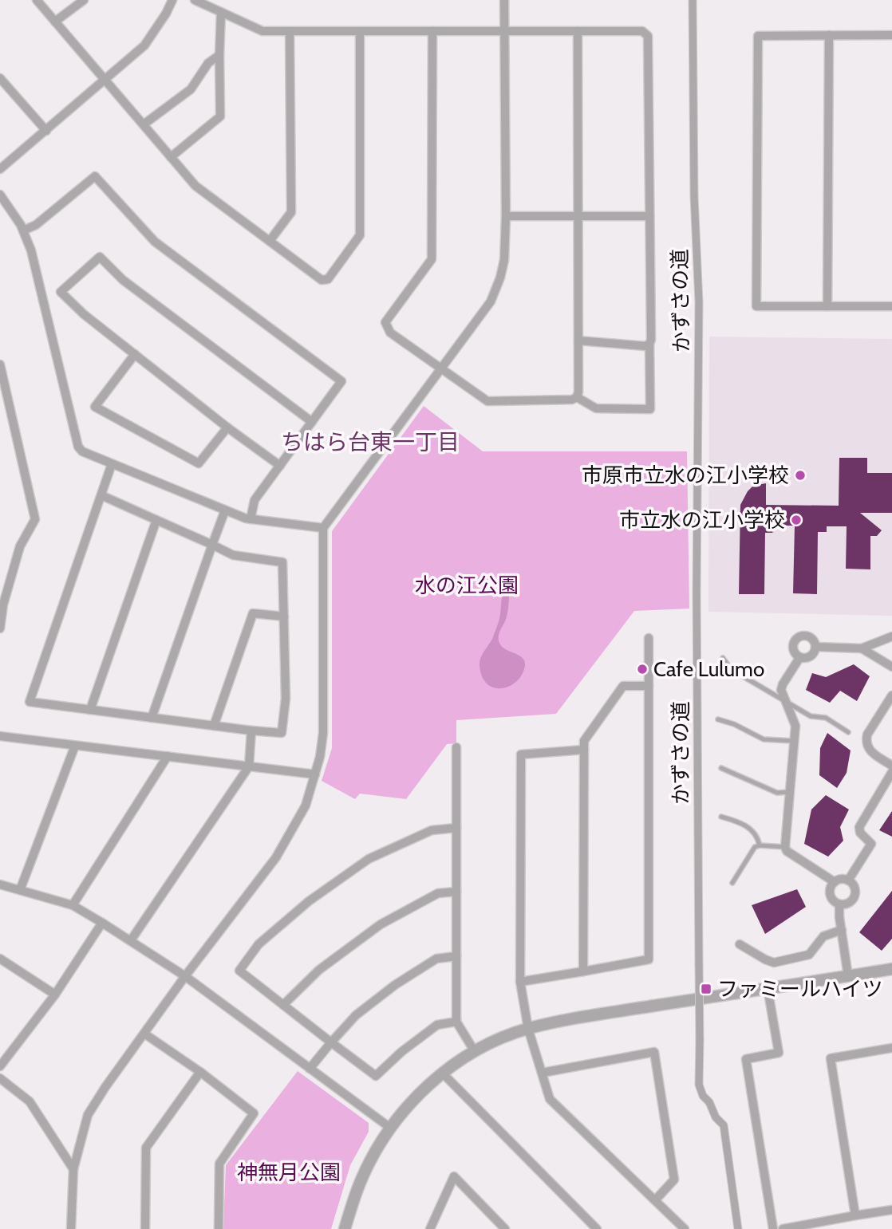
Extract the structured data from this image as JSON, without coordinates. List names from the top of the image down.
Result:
{
  "streets": {
    "street": ["かずさの道"]
  },
  "districts": ["ちはら台東一丁目"],
  "parks": ["水の江公園", "神無月公園"],
  "places": {
    "other": ["市原市立水の江小学校", "市立水の江小学校", "Cafe Lulumo"],
    "transit": ["ファミールハイツ"]
  }
}
